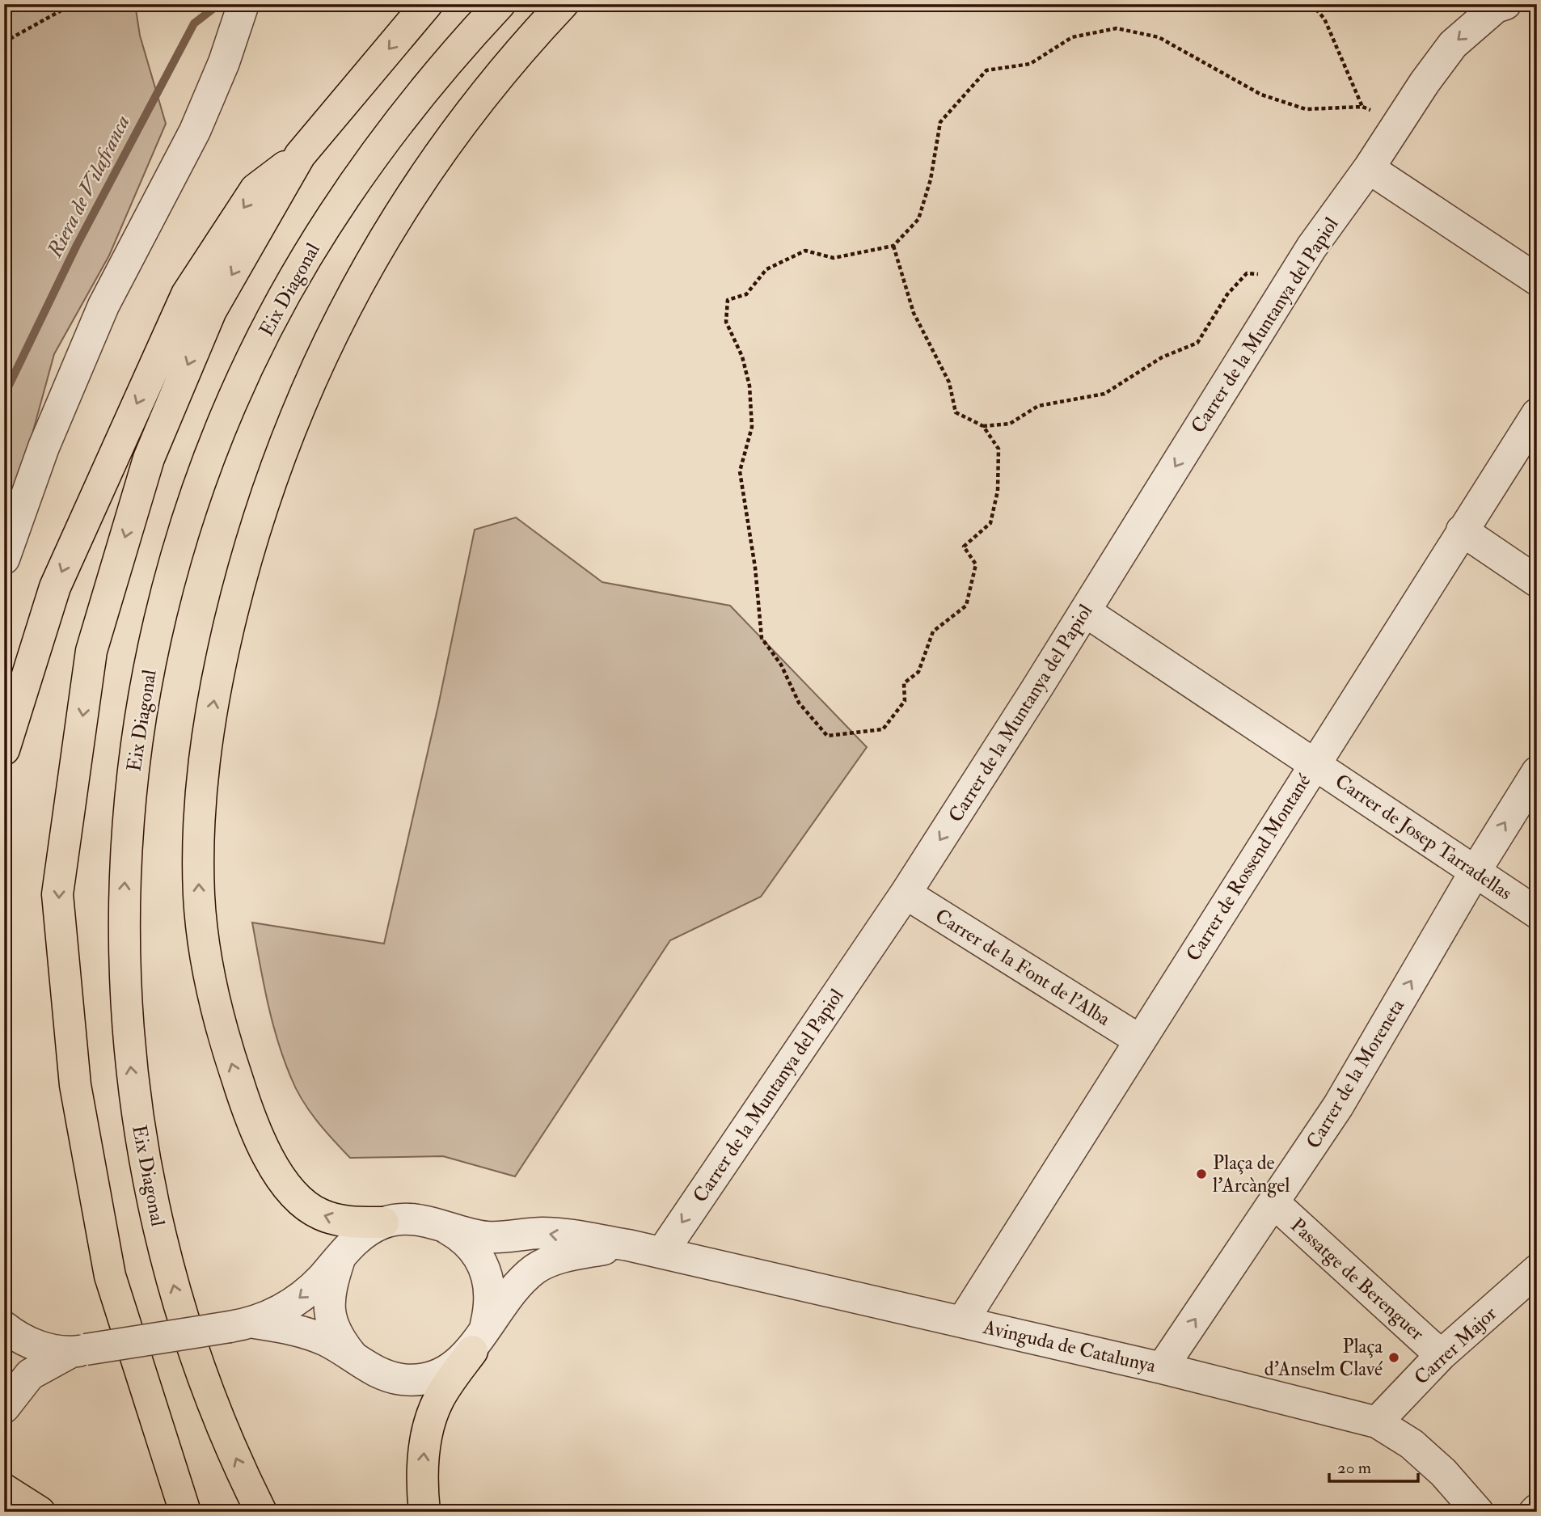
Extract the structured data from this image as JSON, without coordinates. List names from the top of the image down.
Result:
{
  "streets": {
    "highway": ["Eix Diagonal"],
    "street": [
      "Carrer de la Muntanya del Papiol",
      "Carrer de Josep Tarradellas",
      "Carrer de Rossend Montané",
      "Carrer de la Font de l'Alba",
      "Carrer de la Moreneta",
      "Passatge de Berenguer",
      "Carrer Major",
      "Avinguda de Catalunya"
    ]
  },
  "crossings": [
    ["Carrer de la Muntanya del Papiol", "Carrer de Josep Tarradellas"],
    ["Carrer de la Muntanya del Papiol", "Carrer de la Font de l'Alba"],
    ["Carrer de la Muntanya del Papiol", "Avinguda de Catalunya"],
    ["Carrer de Josep Tarradellas", "Carrer de Rossend Montané"],
    ["Carrer de Josep Tarradellas", "Carrer de la Moreneta"],
    ["Carrer de Rossend Montané", "Carrer de la Font de l'Alba"],
    ["Carrer de Rossend Montané", "Avinguda de Catalunya"],
    ["Carrer de la Moreneta", "Passatge de Berenguer"],
    ["Carrer de la Moreneta", "Avinguda de Catalunya"],
    ["Passatge de Berenguer", "Carrer Major"],
    ["Carrer Major", "Avinguda de Catalunya"]
  ],
  "one_way": ["Carrer de la Muntanya del Papiol", "Carrer de la Moreneta"],
  "water": ["Riera de Vilafranca"],
  "places": ["Plaça de l'Arcàngel", "Plaça d'Anselm Clavé"],
  "scale_bar": "20 m"
}
